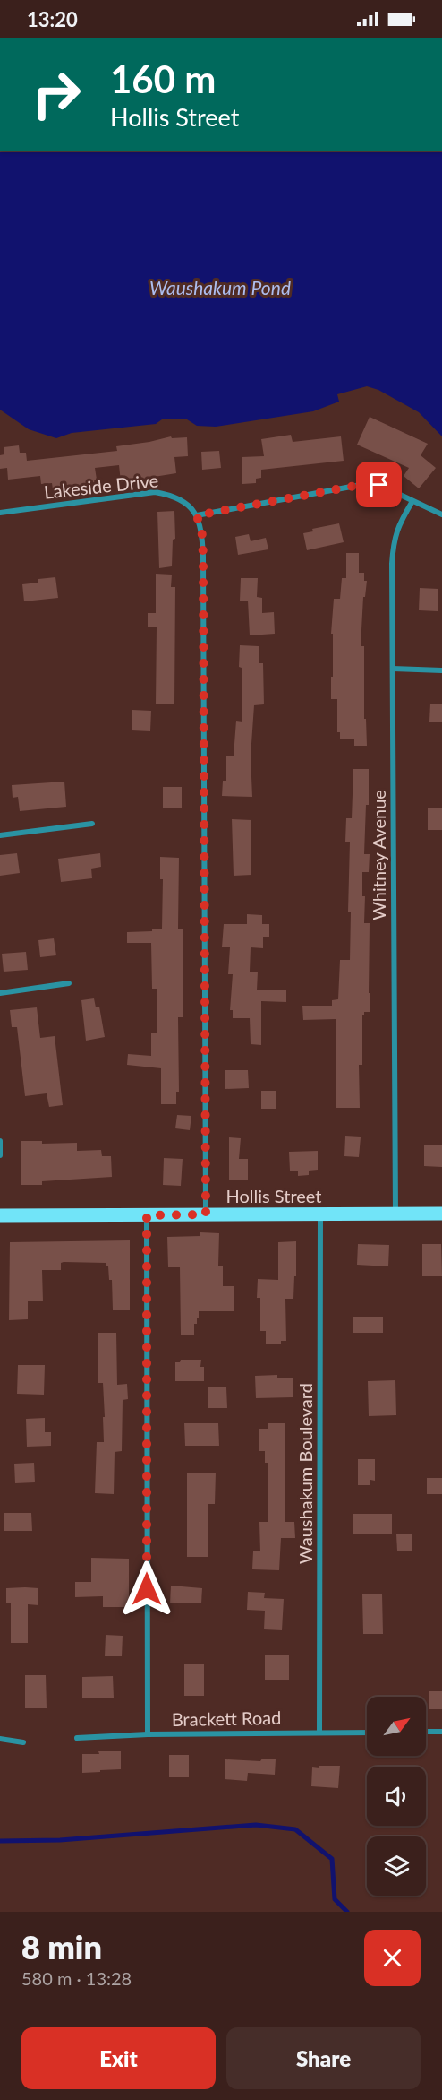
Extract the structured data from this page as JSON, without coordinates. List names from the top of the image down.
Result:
{
  "streets": {
    "main road": ["Hollis Street"],
    "street": [
      "Lakeside Drive",
      "Whitney Avenue",
      "Waushakum Boulevard",
      "Brackett Road"
    ]
  },
  "crossings": [
    ["Whitney Avenue", "Hollis Street"],
    ["Hollis Street", "Waushakum Boulevard"],
    ["Waushakum Boulevard", "Brackett Road"]
  ],
  "water": ["Waushakum Pond"],
  "north": "top right",
  "page": {
    "status": "13:20",
    "turn": ["160 m", "Hollis Street"],
    "heading": ["8 min", "580 m · 13:28"],
    "buttons": ["Exit", "Share"]
  }
}
